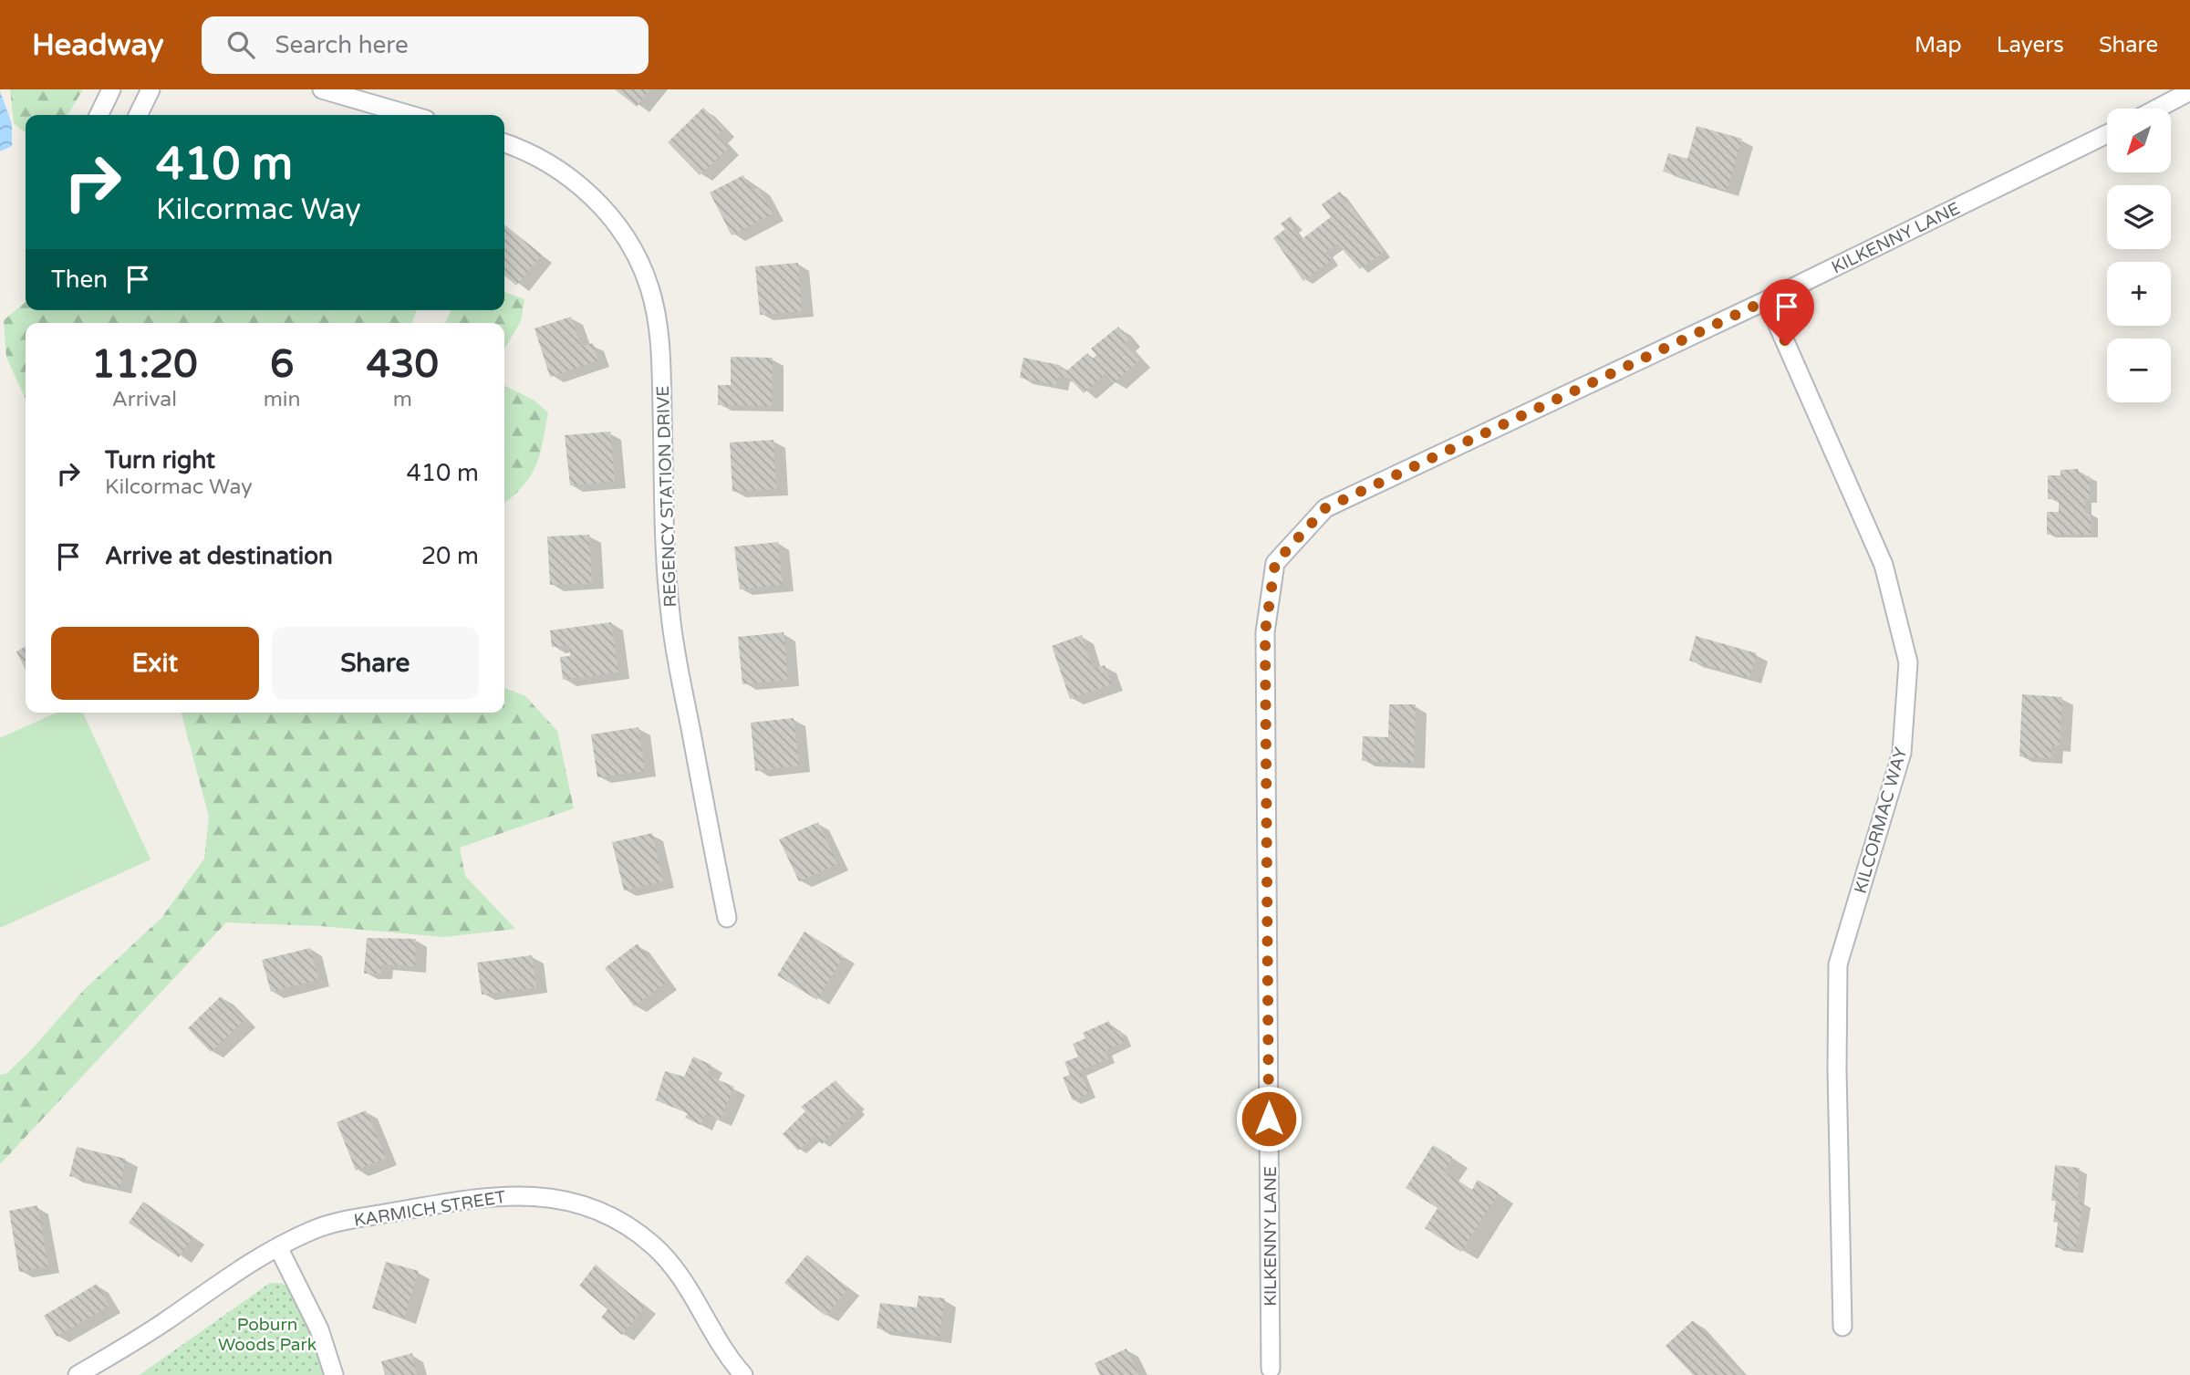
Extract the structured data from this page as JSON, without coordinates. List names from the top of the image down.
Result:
{
  "streets": {
    "street": [
      "KILKENNY LANE",
      "REGENCY STATION DRIVE",
      "KILCORMAC WAY",
      "KARMICH STREET"
    ]
  },
  "crossings": [
    ["KILKENNY LANE", "KILCORMAC WAY"]
  ],
  "parks": ["Poburn Woods Park"],
  "north": "bottom left",
  "page": {
    "header": "Headway",
    "search": "Search here",
    "nav": ["Map", "Layers", "Share"],
    "map_buttons": ["+", "−"],
    "turn": ["410 m", "Kilcormac Way"],
    "then": "Then",
    "eta": [
      "11:20",
      "Arrival",
      "6",
      "min",
      "430",
      "m"
    ],
    "list": [
      {
        "name": "Turn right",
        "note": "Kilcormac Way",
        "value": "410 m"
      },
      {
        "name": "Arrive at destination",
        "value": "20 m"
      }
    ],
    "buttons": ["Exit", "Share"]
  }
}
